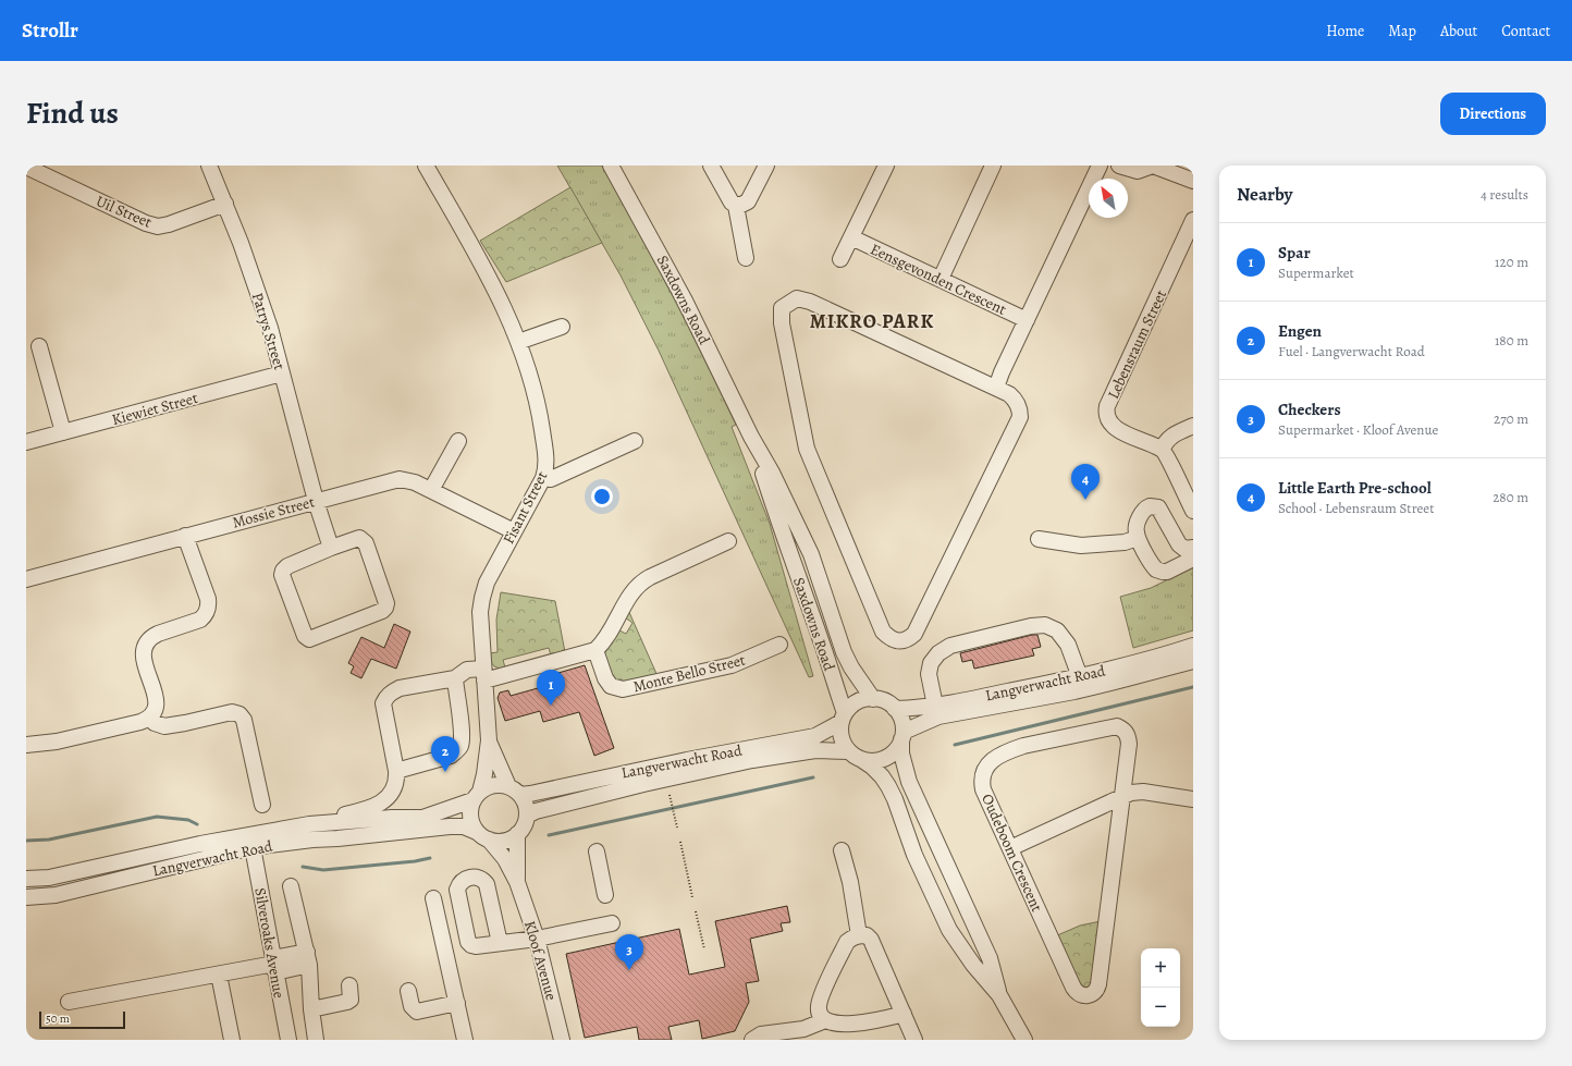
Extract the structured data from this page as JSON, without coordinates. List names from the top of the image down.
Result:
{
  "streets": {
    "street": [
      "Uil Street",
      "Eensgevonden Crescent",
      "Saxdowns Road",
      "Patrys Street",
      "Lebensraum Street",
      "Kiewiet Street",
      "Fisant Street",
      "Mossie Street",
      "Monte Bello Street",
      "Langverwacht Road",
      "Oudeboom Crescent",
      "Silveroaks Avenue",
      "Kloof Avenue"
    ]
  },
  "crossings": [
    ["Uil Street", "Patrys Street"],
    ["Saxdowns Road", "Langverwacht Road"],
    ["Patrys Street", "Kiewiet Street"],
    ["Patrys Street", "Mossie Street"],
    ["Fisant Street", "Mossie Street"],
    ["Fisant Street", "Langverwacht Road"],
    ["Fisant Street", "Kloof Avenue"],
    ["Langverwacht Road", "Silveroaks Avenue"],
    ["Langverwacht Road", "Kloof Avenue"]
  ],
  "districts": ["MIKRO PARK"],
  "scale_bar": "50 m",
  "north": "top left",
  "page": {
    "header": "Strollr",
    "nav": [
      "Home",
      "Map",
      "About",
      "Contact"
    ],
    "title": "Find us",
    "buttons": "Directions",
    "heading": ["Nearby", "4 results"],
    "list": [
      {
        "mark": "1",
        "name": "Spar",
        "note": "Supermarket",
        "value": "120 m"
      },
      {
        "mark": "2",
        "name": "Engen",
        "note": "Fuel · Langverwacht Road",
        "value": "180 m"
      },
      {
        "mark": "3",
        "name": "Checkers",
        "note": "Supermarket · Kloof Avenue",
        "value": "270 m"
      },
      {
        "mark": "4",
        "name": "Little Earth Pre-school",
        "note": "School · Lebensraum Street",
        "value": "280 m"
      }
    ],
    "pins": [
      "4",
      "1",
      "2",
      "3"
    ],
    "map_buttons": ["+", "−"],
    "scale": "50 m"
  }
}
